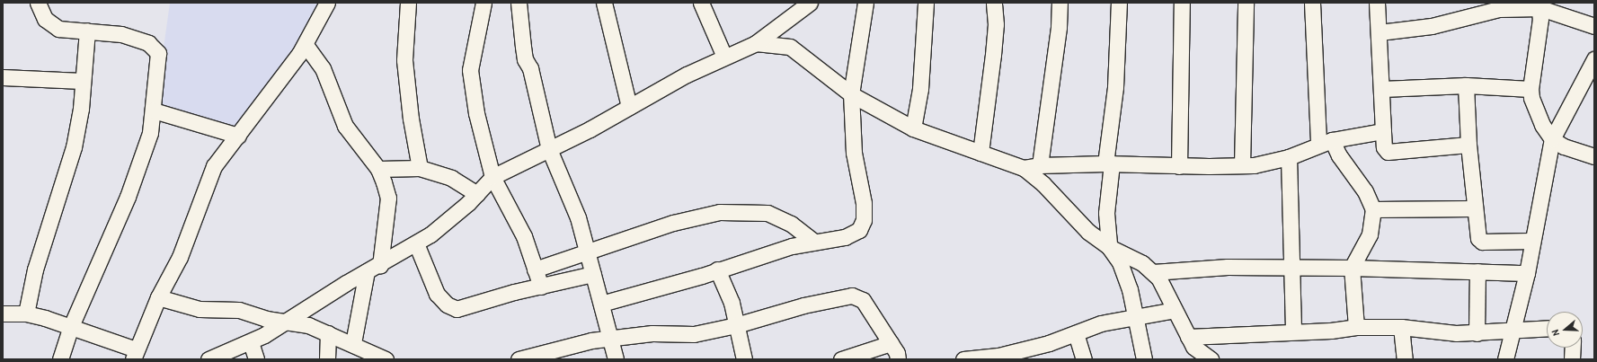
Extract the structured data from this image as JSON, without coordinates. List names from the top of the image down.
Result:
{
  "north": "left"
}
